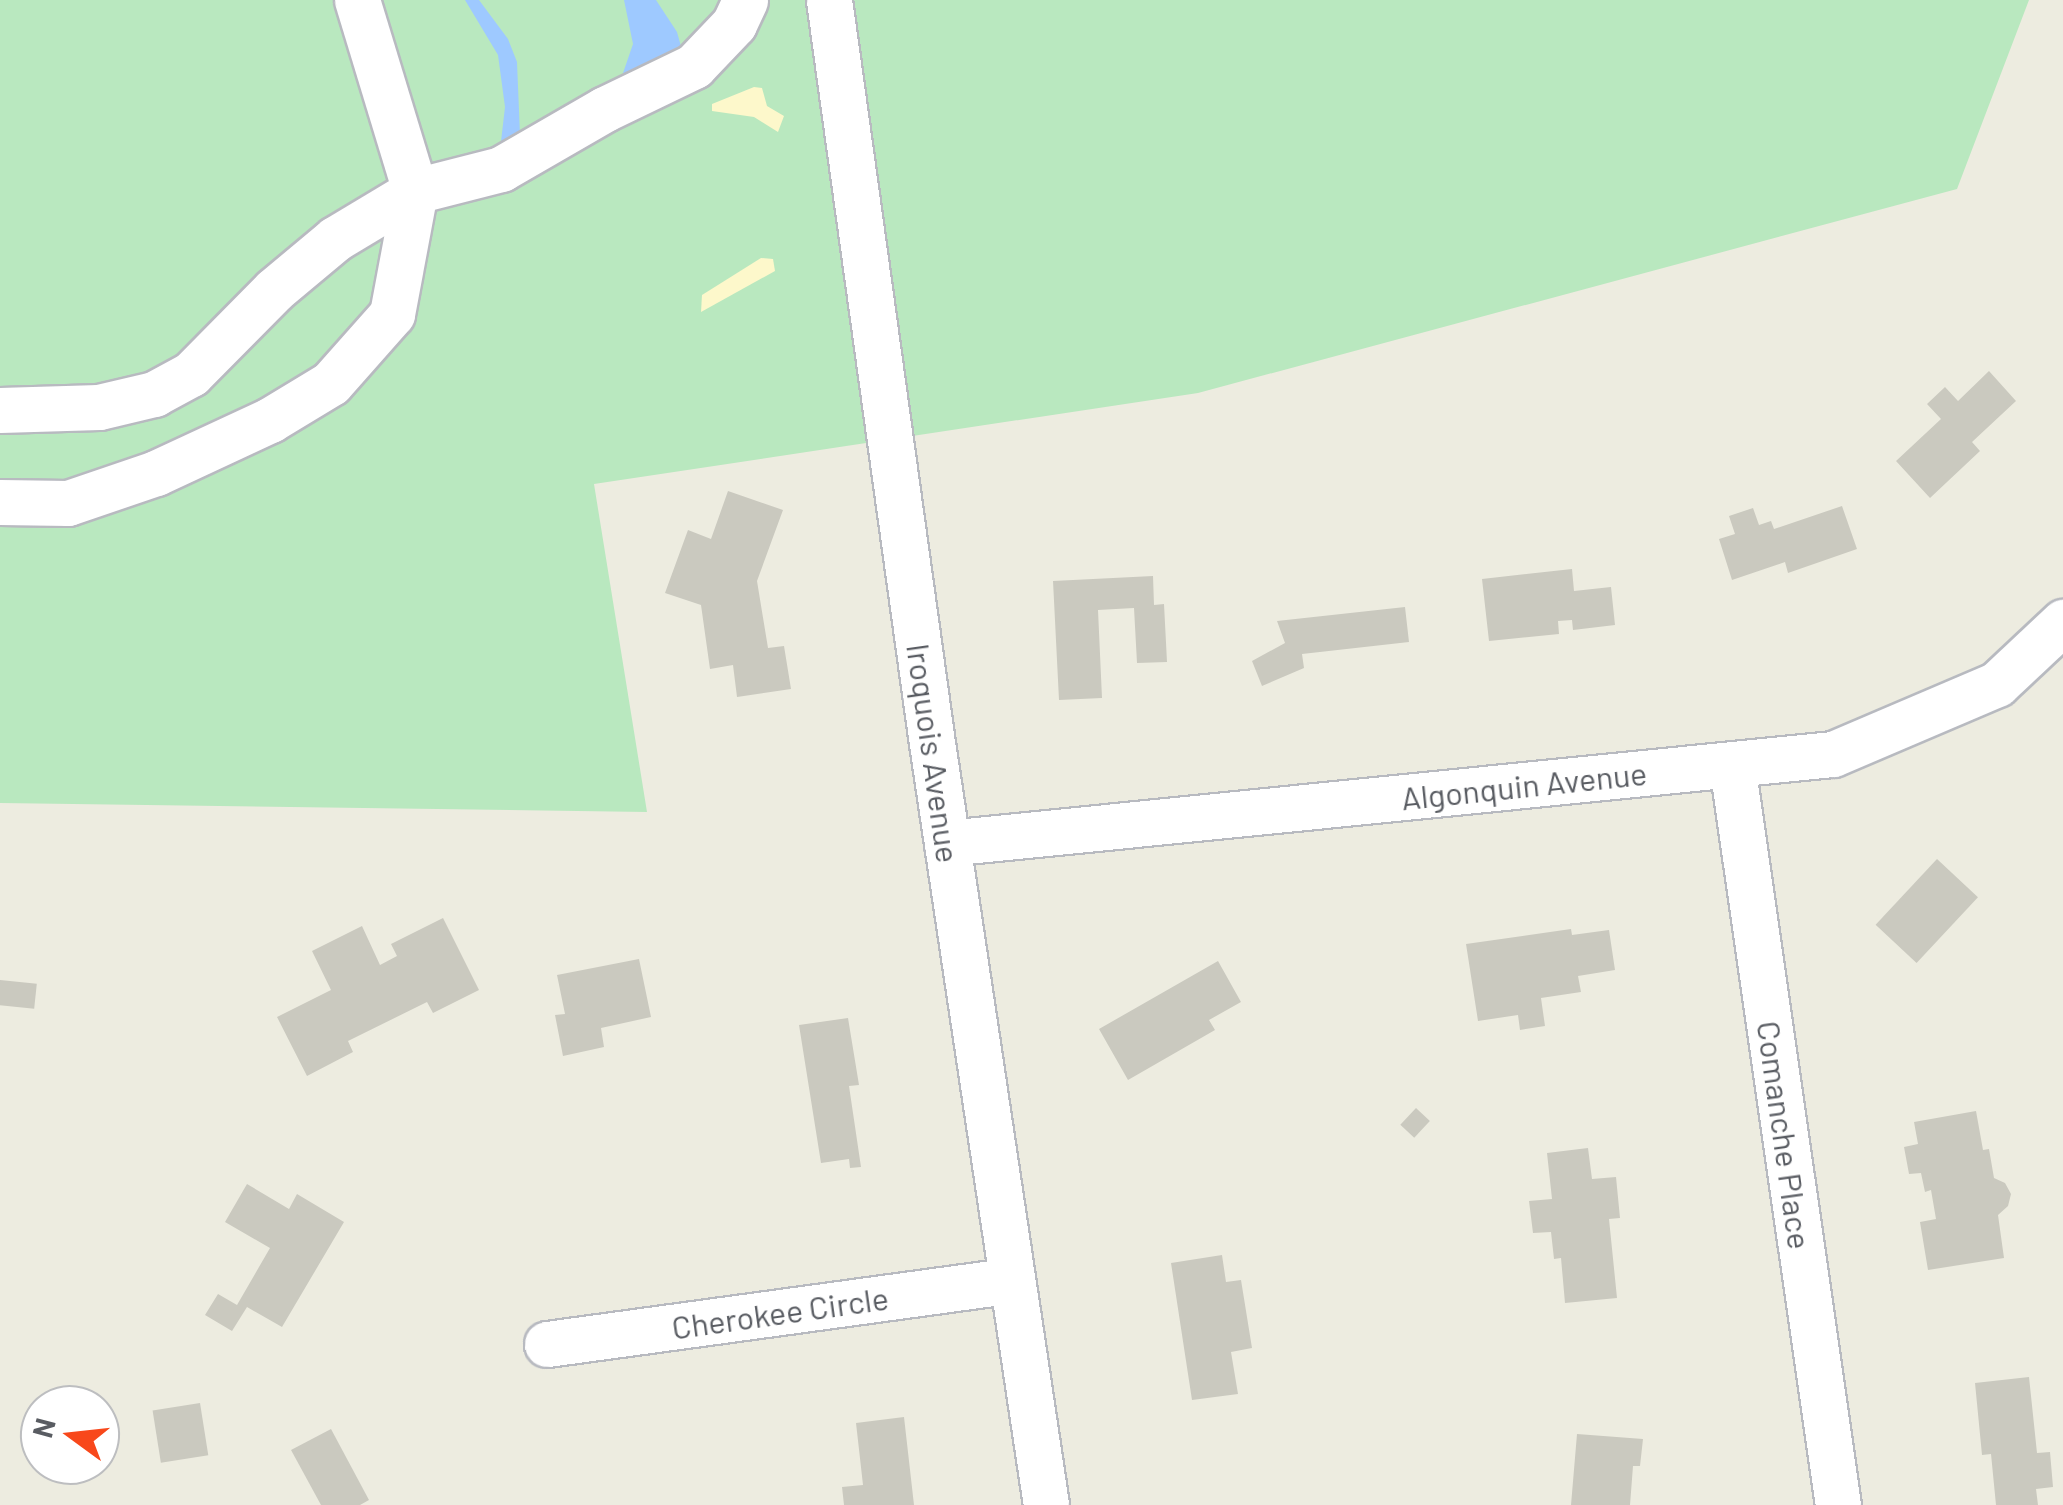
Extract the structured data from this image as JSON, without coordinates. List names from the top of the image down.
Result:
{
  "streets": {
    "street": [
      "Iroquois Avenue",
      "Algonquin Avenue",
      "Comanche Place",
      "Cherokee Circle"
    ]
  },
  "crossings": [
    ["Iroquois Avenue", "Algonquin Avenue"],
    ["Iroquois Avenue", "Cherokee Circle"],
    ["Algonquin Avenue", "Comanche Place"]
  ],
  "north": "left"
}
